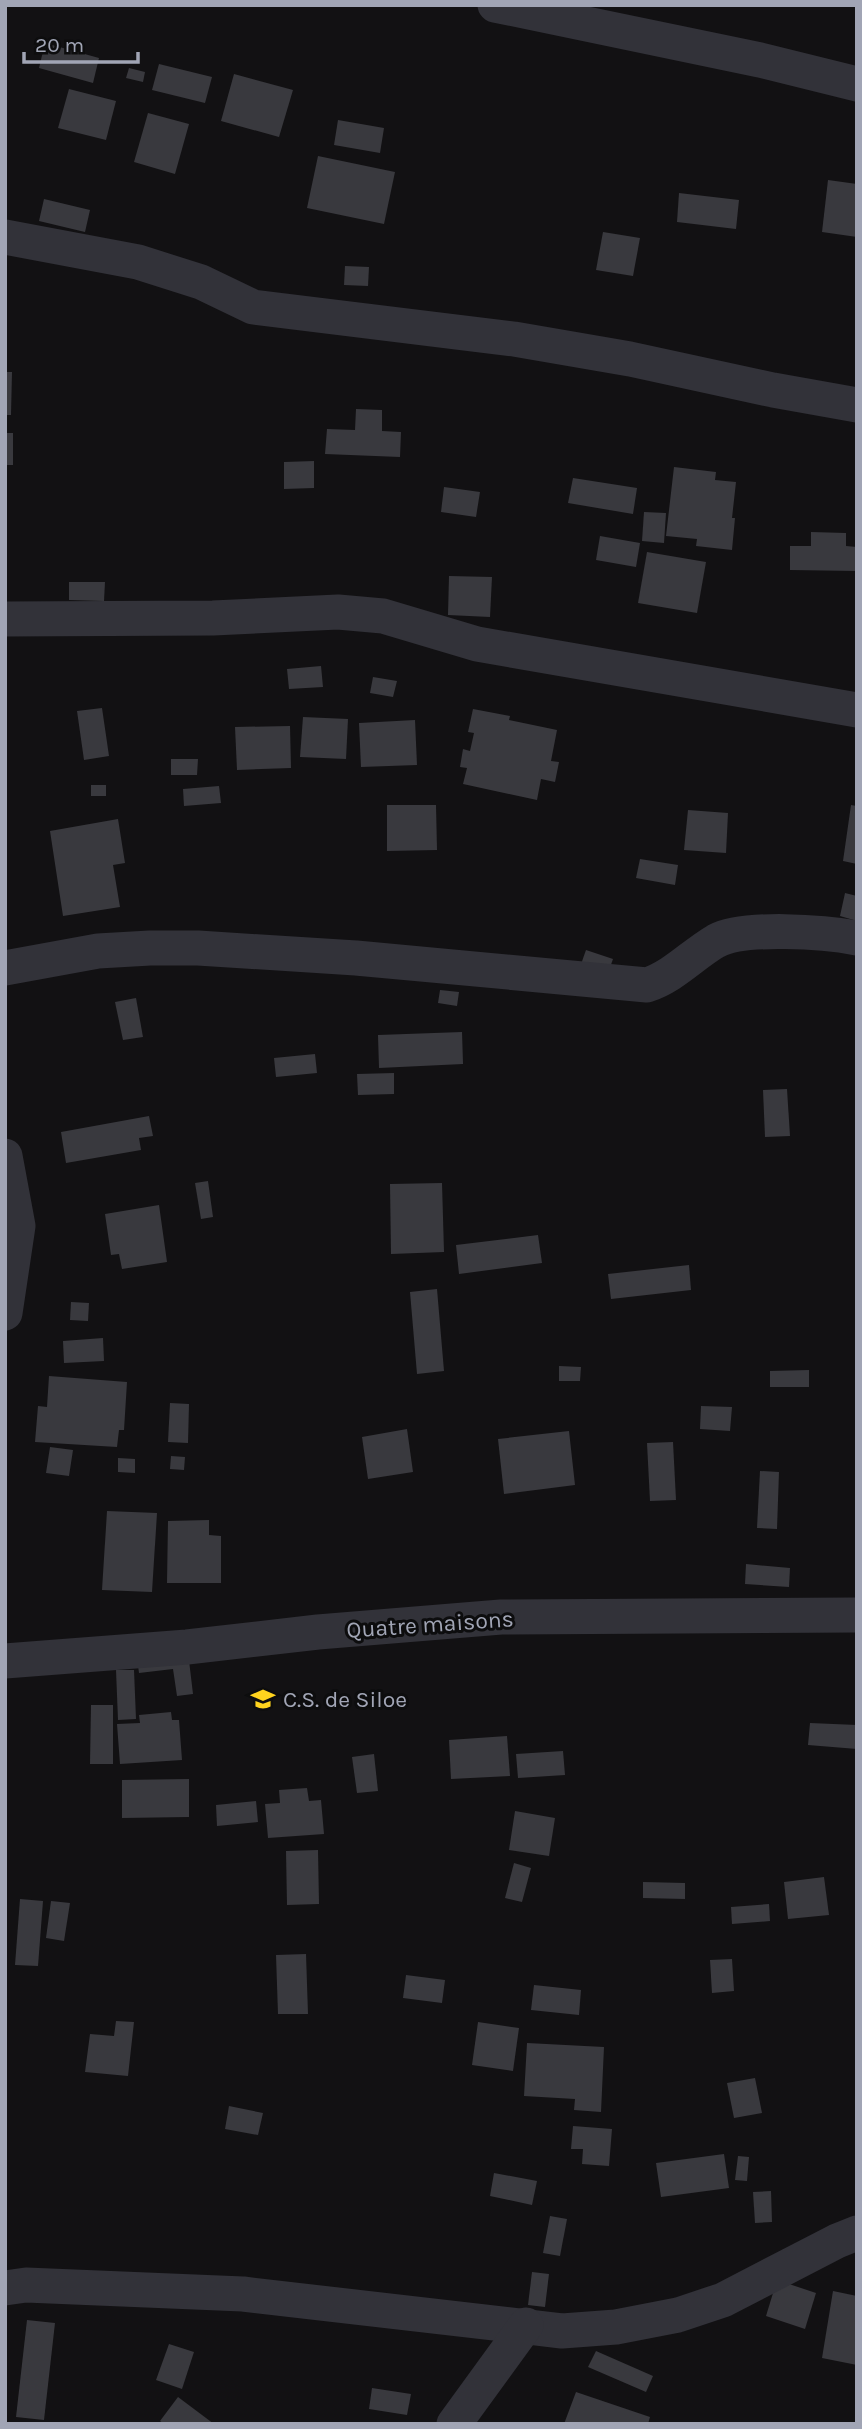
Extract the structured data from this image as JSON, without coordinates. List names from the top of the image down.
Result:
{
  "streets": {
    "street": ["Quatre maisons"]
  },
  "places": {
    "school or university": ["C.S. de Siloe"]
  },
  "scale_bar": "20 m"
}
